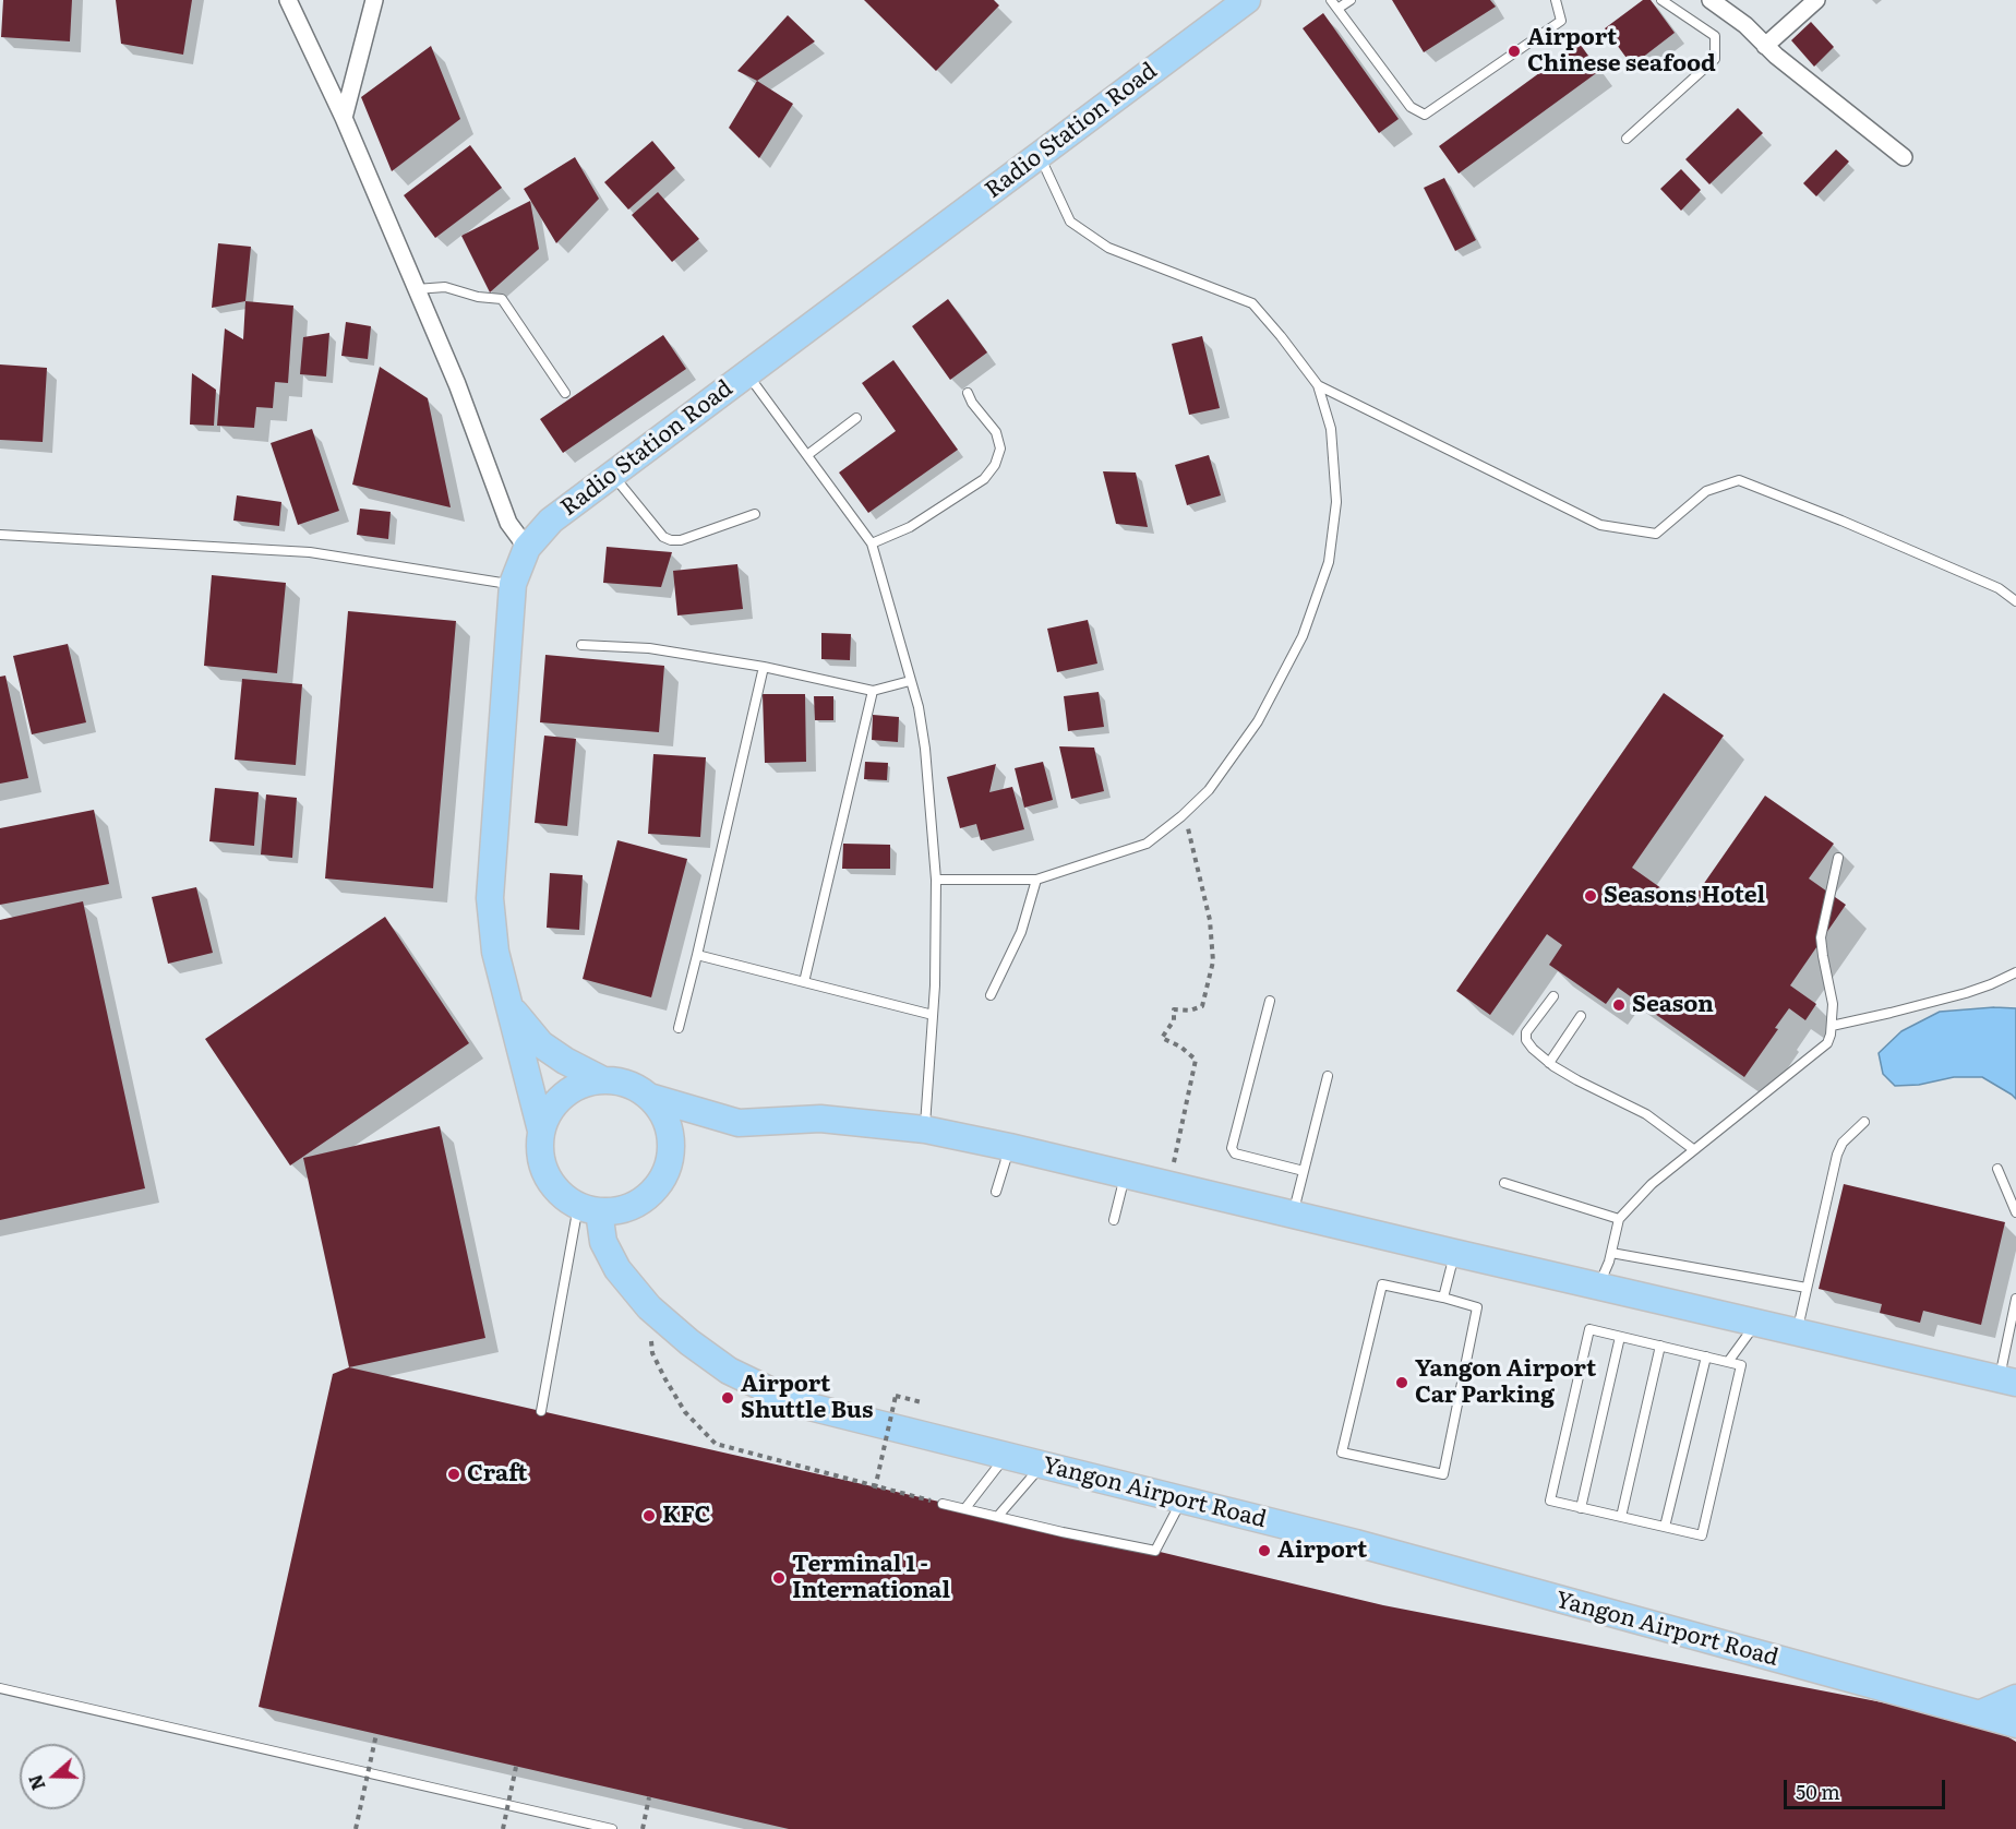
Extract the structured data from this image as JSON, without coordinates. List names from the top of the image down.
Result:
{
  "streets": {
    "main road": ["Radio Station Road", "Yangon Airport Road"]
  },
  "crossings": [
    ["Radio Station Road", "Yangon Airport Road"]
  ],
  "places": [
    "Airport Chinese seafood",
    "Seasons Hotel",
    "Season",
    "Yangon Airport Car Parking",
    "Airport Shuttle Bus",
    "Craft",
    "KFC",
    "Airport",
    "Terminal 1 - International"
  ],
  "scale_bar": "50 m",
  "north": "left"
}
